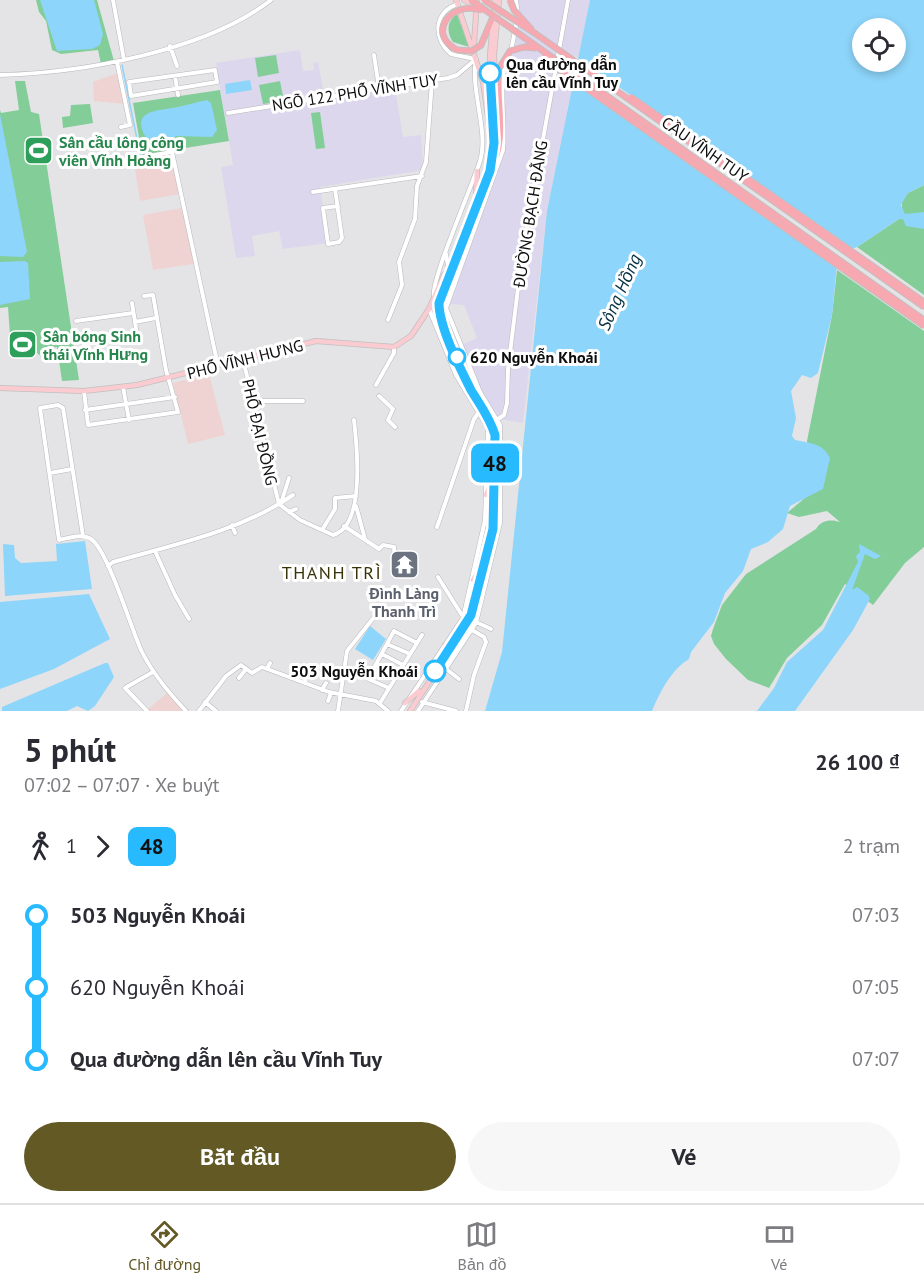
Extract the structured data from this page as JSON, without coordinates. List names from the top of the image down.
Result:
{
  "streets": {
    "highway": ["CẦU VĨNH TUY"],
    "main road": ["PHỐ VĨNH HƯNG"],
    "street": ["NGÕ 122 PHỐ VĨNH TUY", "ĐƯỜNG BẠCH ĐẰNG", "PHỐ ĐẠI ĐỒNG"]
  },
  "crossings": [
    ["PHỐ VĨNH HƯNG", "PHỐ ĐẠI ĐỒNG"]
  ],
  "districts": ["THANH TRÌ"],
  "water": ["Sông Hồng"],
  "places": {
    "other": ["Qua đường dẫn lên cầu Vĩnh Tuy", "620 Nguyễn Khoái", "503 Nguyễn Khoái"],
    "sports": ["Sân cầu lông công viên Vĩnh Hoàng", "Sân bóng Sinh thái Vĩnh Hưng"],
    "temple": ["Đình Làng Thanh Trì"]
  },
  "lines": ["bus line 48"],
  "page": {
    "on_map": "48",
    "heading": ["5 phút", "07:02 – 07:07 · Xe buýt", "26 100 ₫"],
    "legs": ["1", "48", "2 trạm"],
    "list": [
      {
        "name": "503 Nguyễn Khoái",
        "value": "07:03"
      },
      {
        "name": "620 Nguyễn Khoái",
        "value": "07:05"
      },
      {
        "name": "Qua đường dẫn lên cầu Vĩnh Tuy",
        "value": "07:07"
      }
    ],
    "buttons": ["Bắt đầu", "Vé"],
    "tabs": ["Chỉ đường", "Bản đồ", "Vé"]
  }
}
